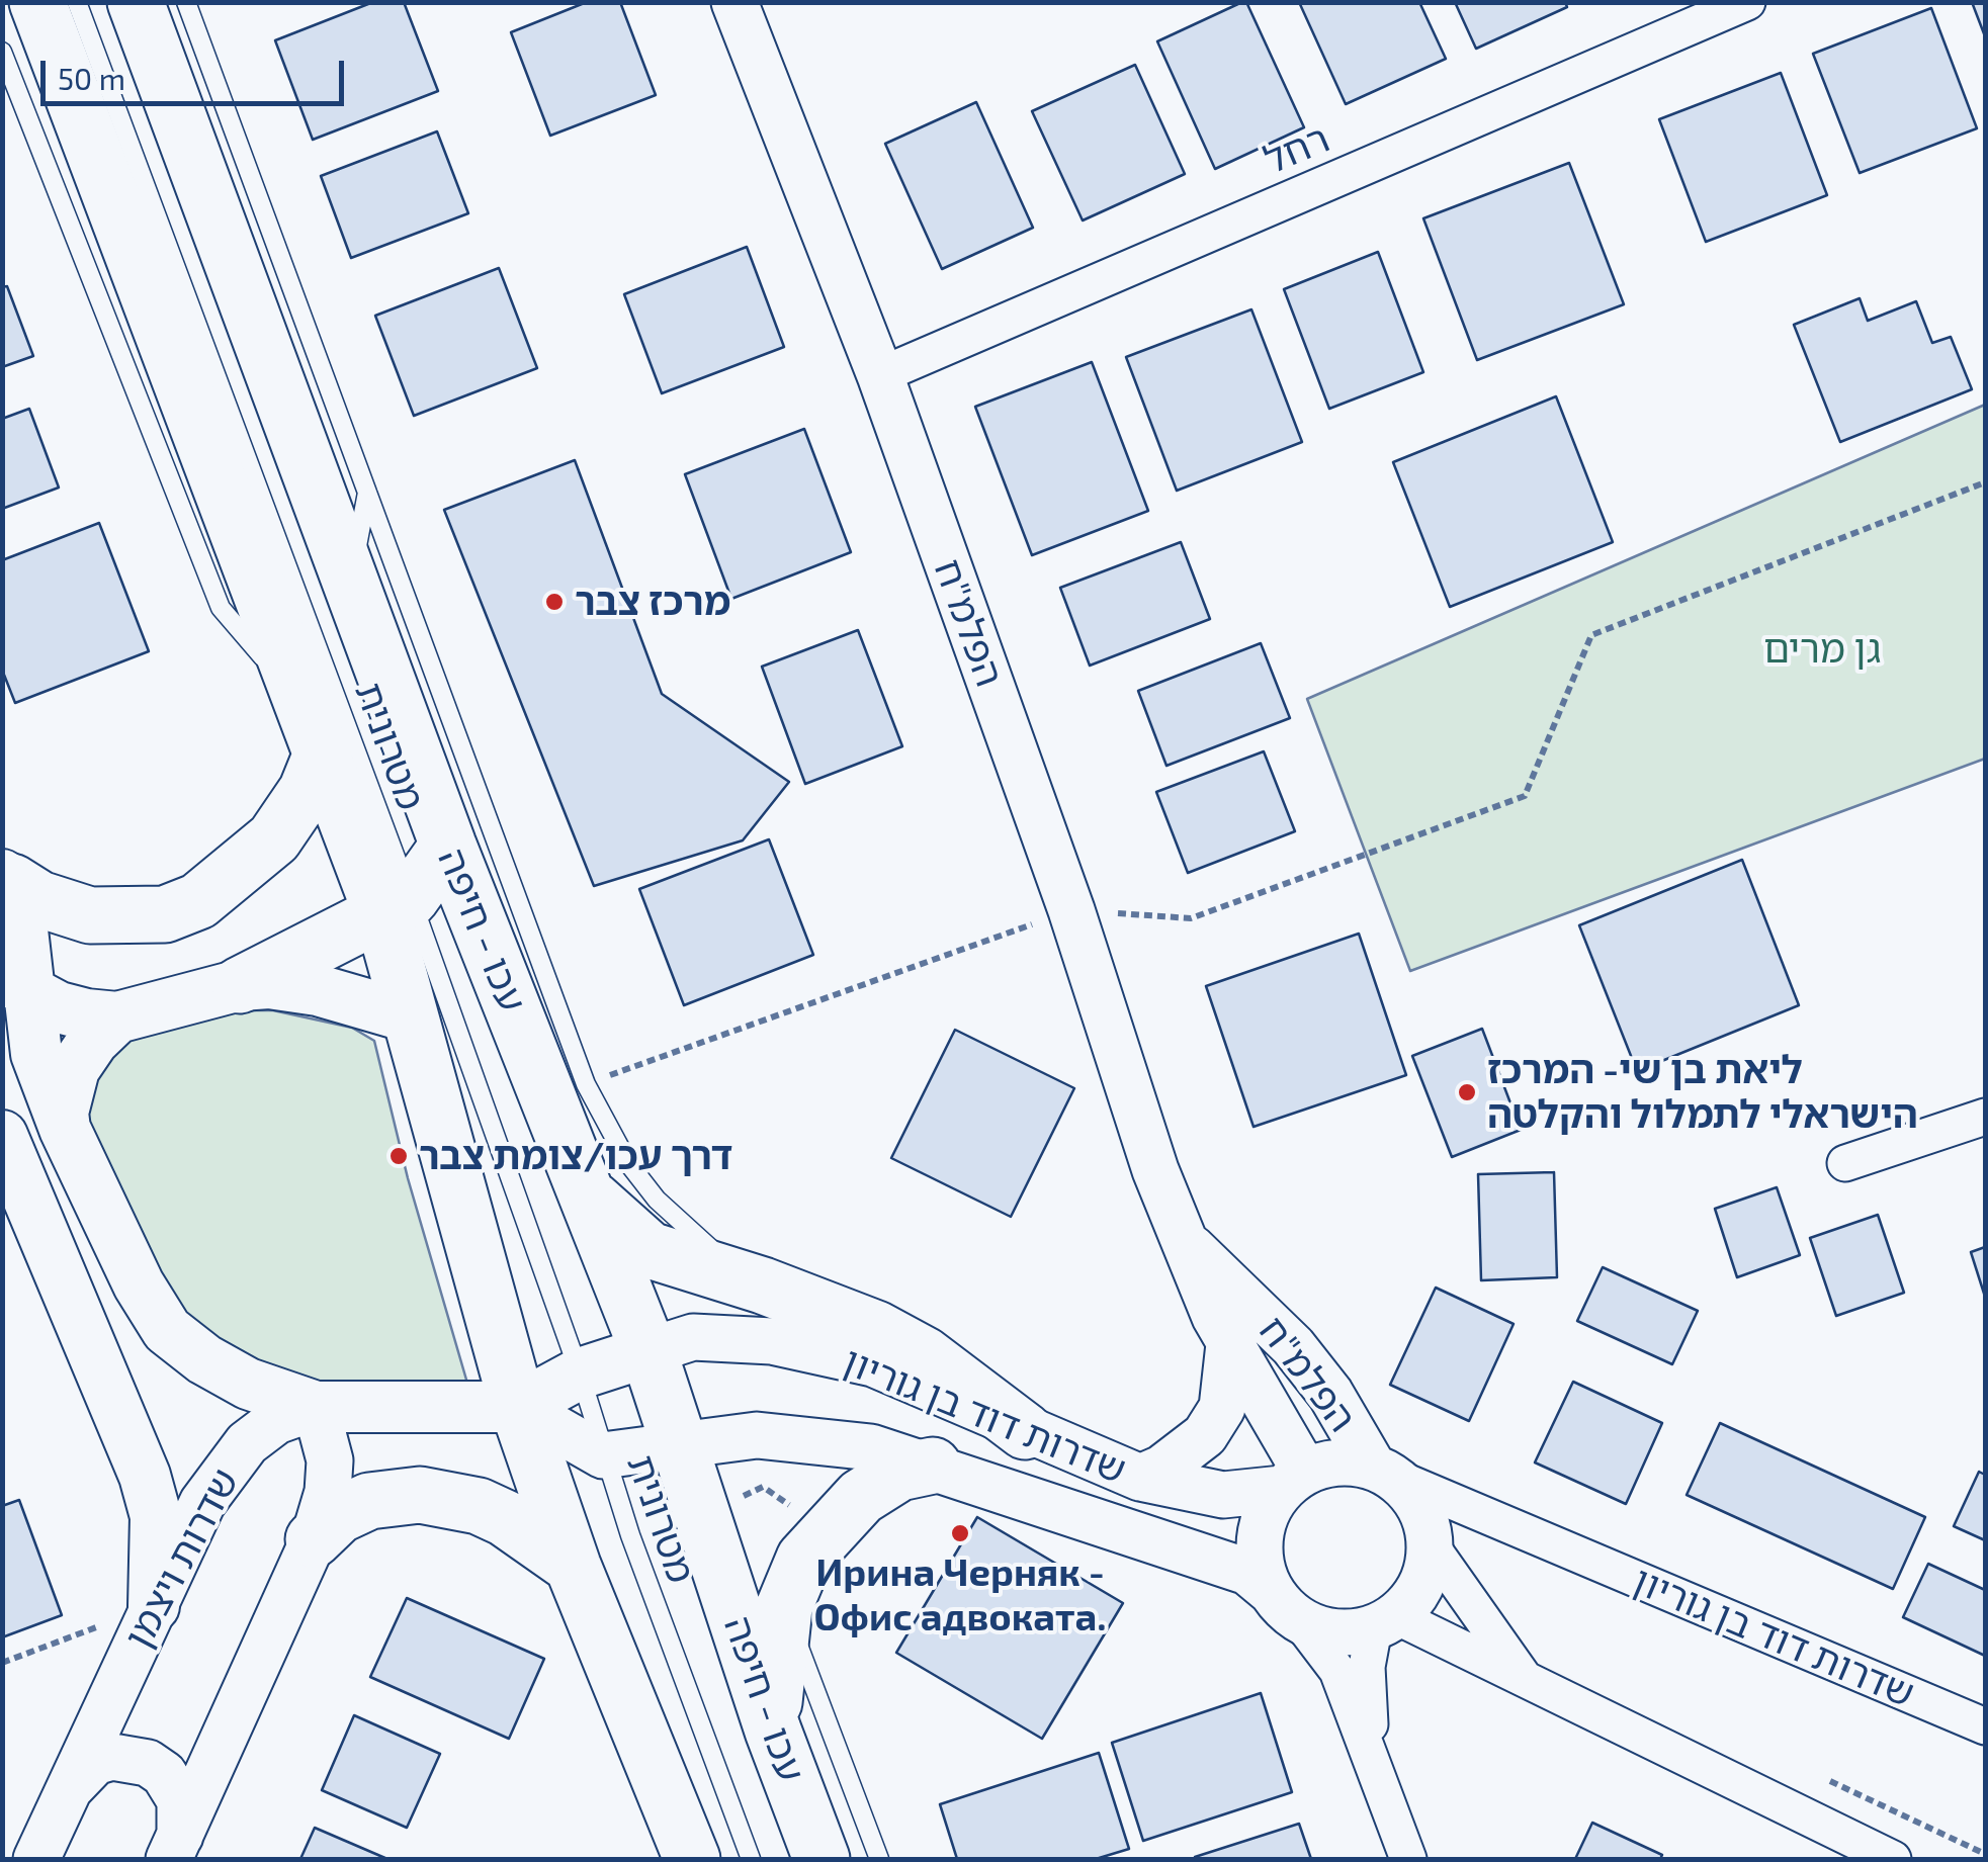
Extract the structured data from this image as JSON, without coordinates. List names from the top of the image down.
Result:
{
  "streets": {
    "highway": ["עכו - חיפה"],
    "main road": ["שדרות דוד בן גוריון"],
    "street": ["רחל", "הפלמ\"ח", "שדרות ויצמן"],
    "lane": ["מטרונית"]
  },
  "crossings": [
    ["רחל", "הפלמ\"ח"],
    ["הפלמ\"ח", "שדרות דוד בן גוריון"],
    ["מטרונית", "שדרות דוד בן גוריון"],
    ["עכו - חיפה", "שדרות דוד בן גוריון"],
    ["שדרות דוד בן גוריון", "שדרות ויצמן"]
  ],
  "parks": ["גן מרים"],
  "places": [
    "מרכז צבר",
    "ליאת בן שי- המרכז הישראלי לתמלול והקלטה",
    "דרך עכו/צומת צבר",
    "Ирина Черняк - Офис адвоката."
  ],
  "scale_bar": "50 m"
}
